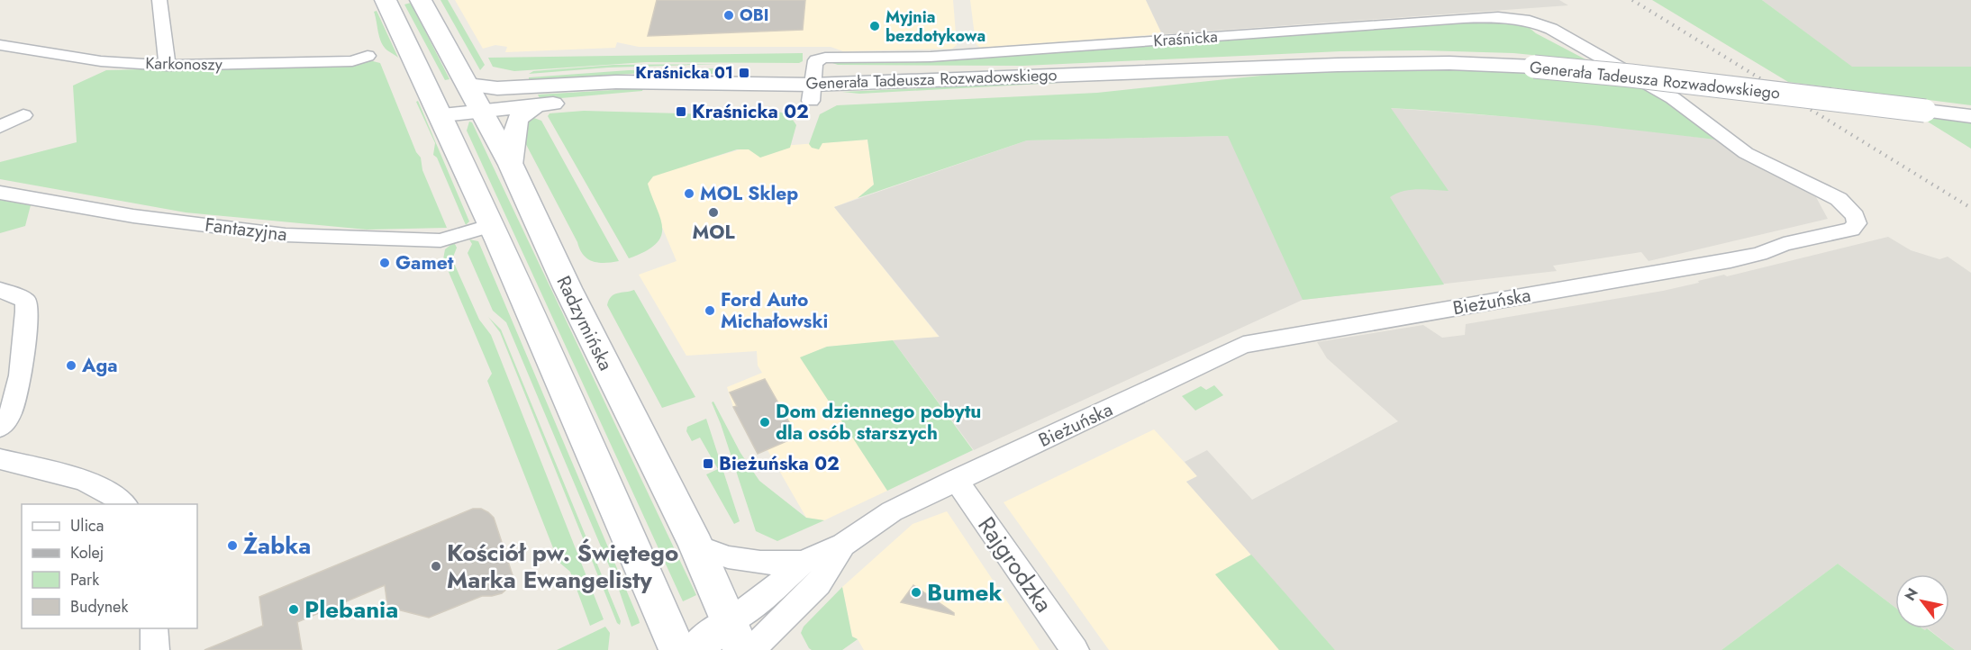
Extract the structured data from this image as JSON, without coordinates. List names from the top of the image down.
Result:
{
  "streets": {
    "main road": ["Radzymińska"],
    "street": [
      "Kraśnicka",
      "Karkonoszy",
      "Generała Tadeusza Rozwadowskiego",
      "Fantazyjna",
      "Bieżuńska",
      "Rajgrodzka"
    ]
  },
  "crossings": [
    ["Kraśnicka", "Generała Tadeusza Rozwadowskiego"],
    ["Kraśnicka", "Bieżuńska"],
    ["Bieżuńska", "Radzymińska"],
    ["Bieżuńska", "Rajgrodzka"]
  ],
  "places": {
    "other": [
      "OBI",
      "Myjnia bezdotykowa",
      "MOL Sklep",
      "MOL",
      "Gamet",
      "Ford Auto Michałowski",
      "Aga",
      "Dom dziennego pobytu dla osób starszych",
      "Żabka",
      "Kościół pw. Świętego Marka Ewangelisty",
      "Bumek",
      "Plebania"
    ],
    "transit": ["Kraśnicka 01", "Kraśnicka 02", "Bieżuńska 02"]
  },
  "legend": [
    "Ulica",
    "Kolej",
    "Park",
    "Budynek"
  ],
  "north": "top left"
}
